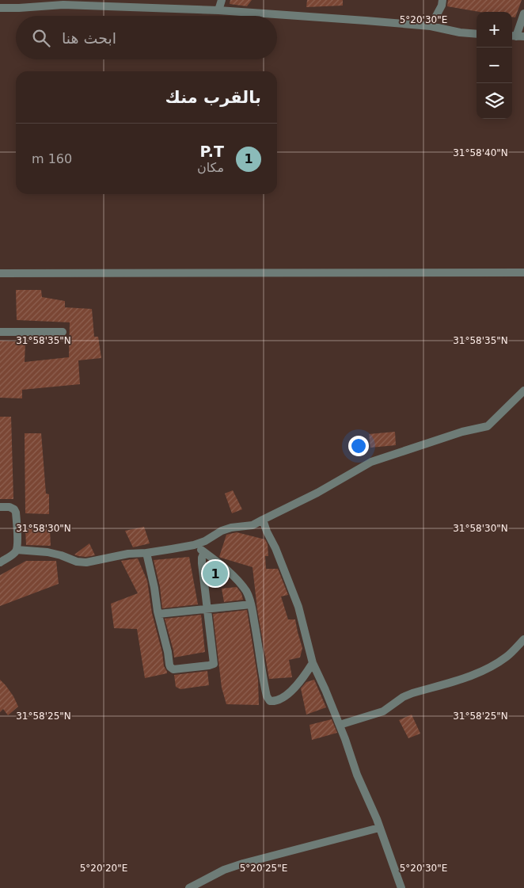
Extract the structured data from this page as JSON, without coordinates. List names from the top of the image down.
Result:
{
  "page": {
    "map_buttons": ["+", "−"],
    "search": "ابحث هنا",
    "heading": "بالقرب منك",
    "list": [
      {
        "mark": "1",
        "name": "P.T",
        "note": "مكان",
        "value": "160 m"
      }
    ],
    "pins": "1"
  },
  "coordinates": [
    "5°20'30\"E",
    "31°58'40\"N",
    "31°58'35\"N",
    "31°58'30\"N",
    "31°58'25\"N",
    "5°20'20\"E",
    "5°20'25\"E"
  ]
}
